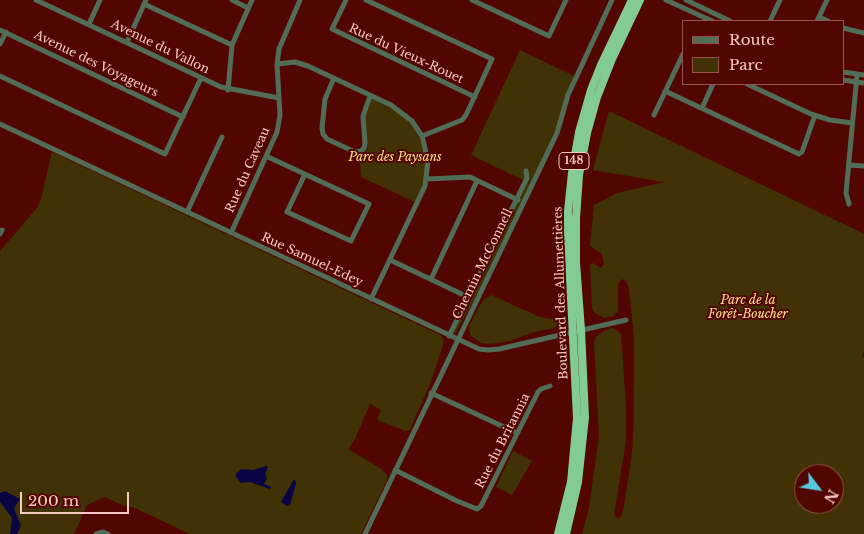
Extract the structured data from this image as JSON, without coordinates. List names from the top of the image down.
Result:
{
  "streets": {
    "highway": ["148", "Boulevard des Allumettières"],
    "street": [
      "Avenue du Vallon",
      "Rue du Vieux-Rouet",
      "Avenue des Voyageurs",
      "Rue du Caveau",
      "Rue Samuel-Edey",
      "Chemin McConnell",
      "Rue du Britannia"
    ]
  },
  "crossings": [
    ["Avenue du Vallon", "Rue du Caveau"],
    ["Rue du Caveau", "Rue Samuel-Edey"],
    ["Rue Samuel-Edey", "Chemin McConnell"],
    ["Rue Samuel-Edey", "Boulevard des Allumettières"],
    ["Chemin McConnell", "Rue du Britannia"]
  ],
  "parks": ["Parc des Paysans", "Parc de la Forêt-Boucher"],
  "legend": ["Route", "Parc"],
  "scale_bar": "200 m",
  "north": "bottom right"
}
